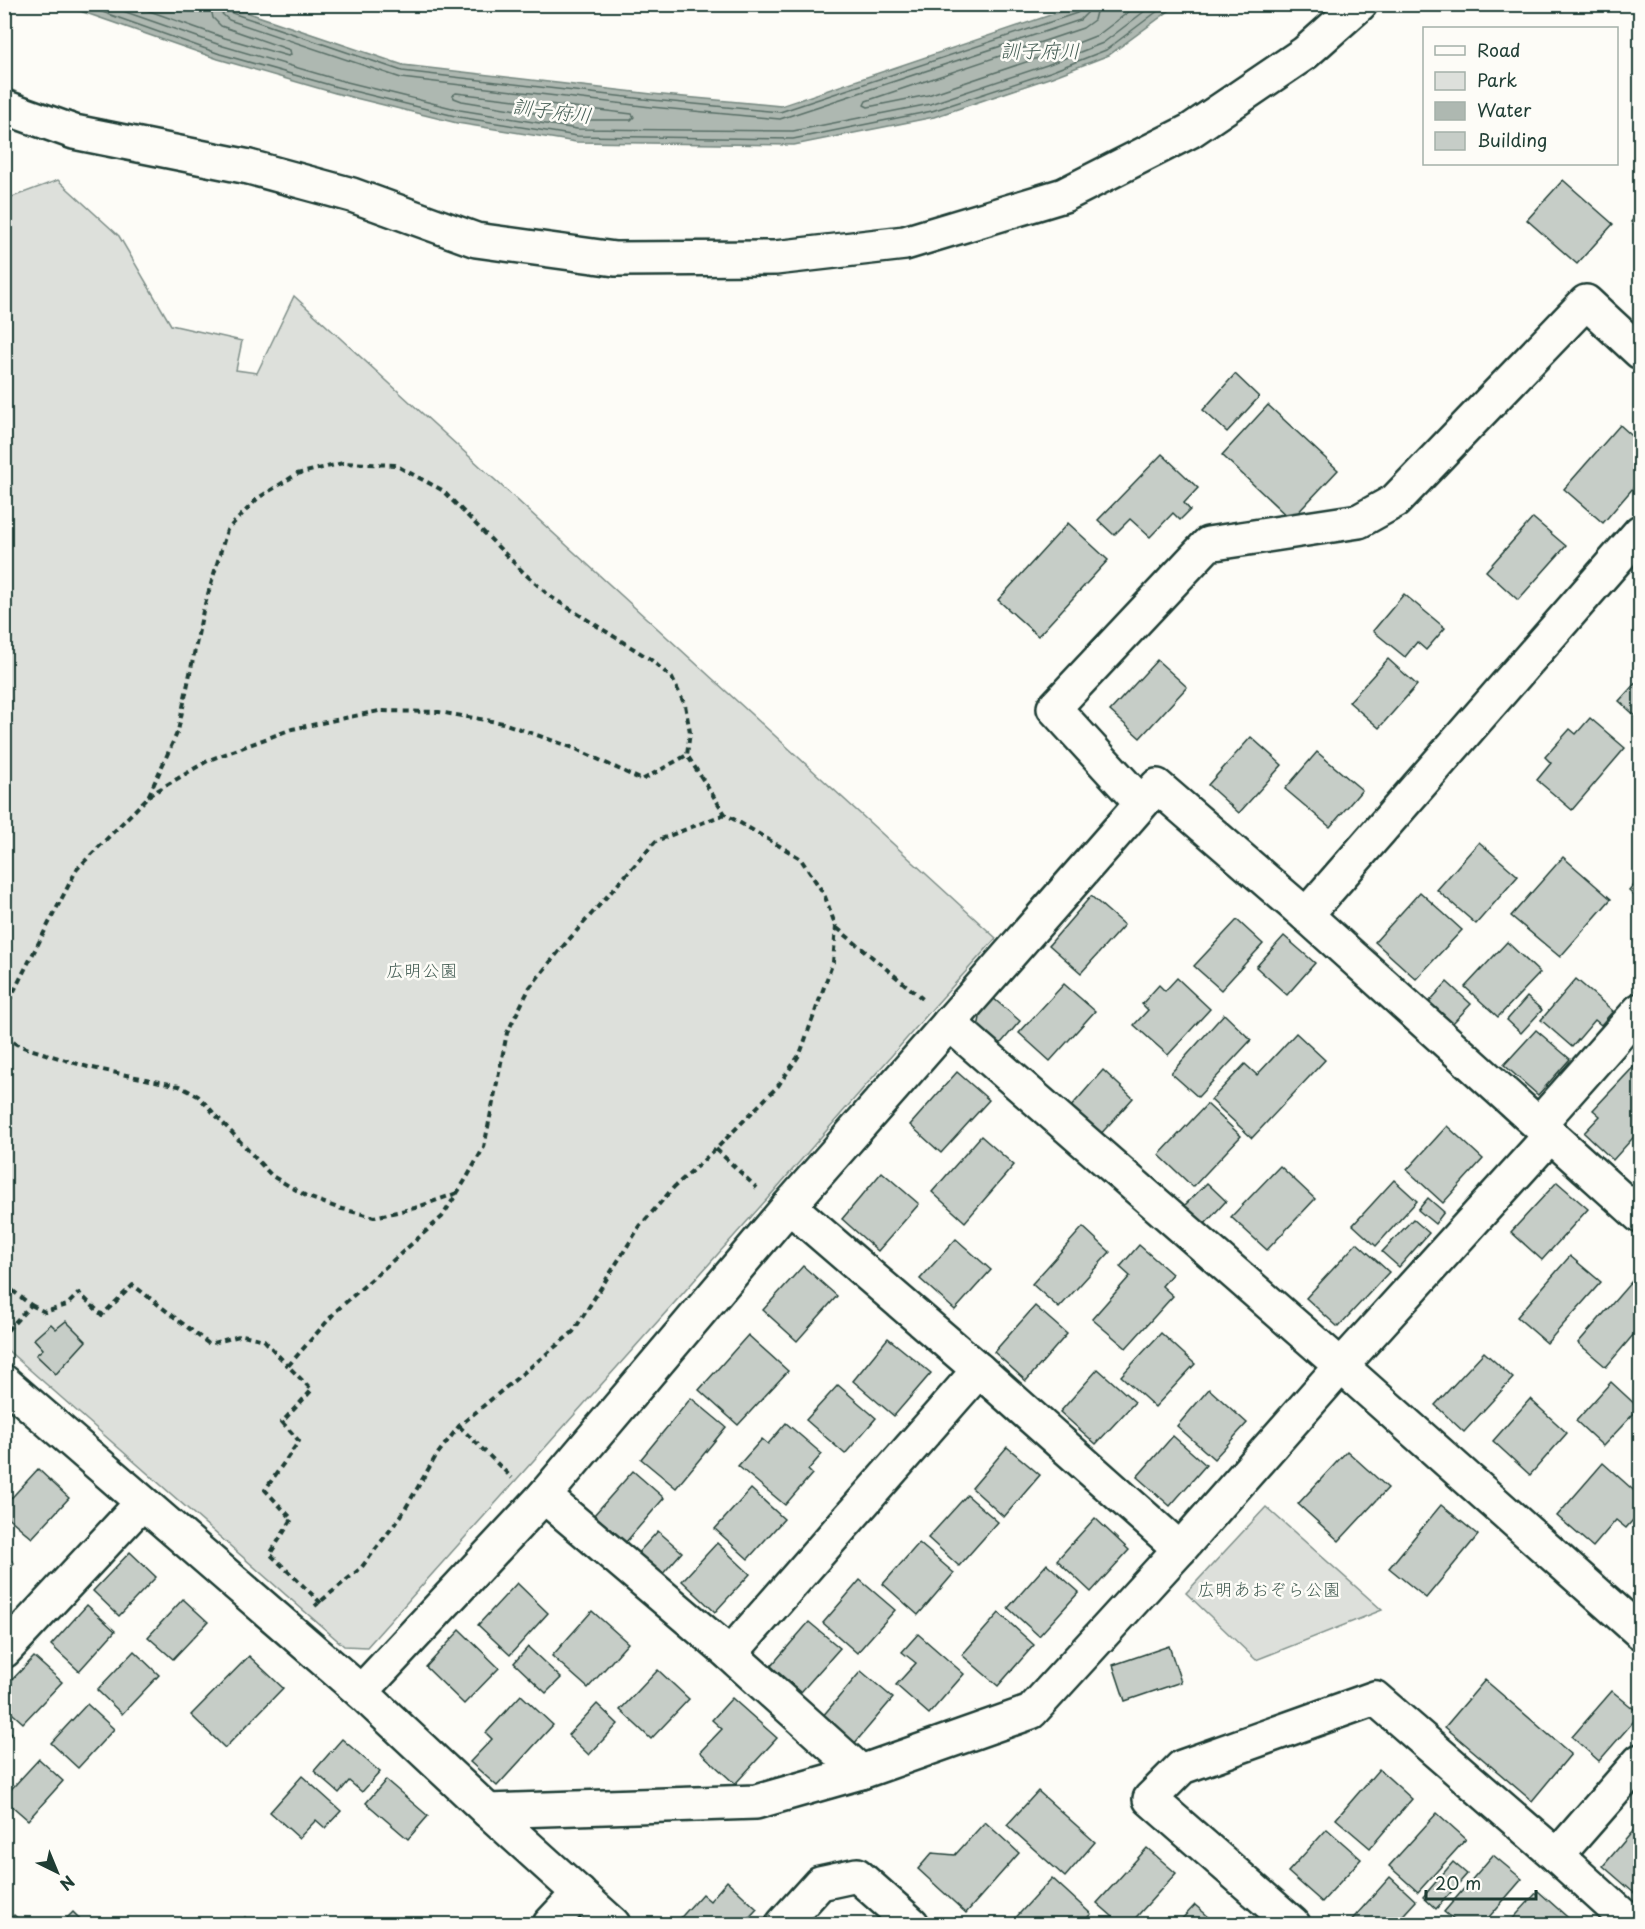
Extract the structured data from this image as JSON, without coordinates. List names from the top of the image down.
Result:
{
  "water": ["訓子府川"],
  "parks": ["広明公園", "広明あおぞら公園"],
  "legend": [
    "Road",
    "Park",
    "Water",
    "Building"
  ],
  "scale_bar": "20 m",
  "north": "bottom right"
}
